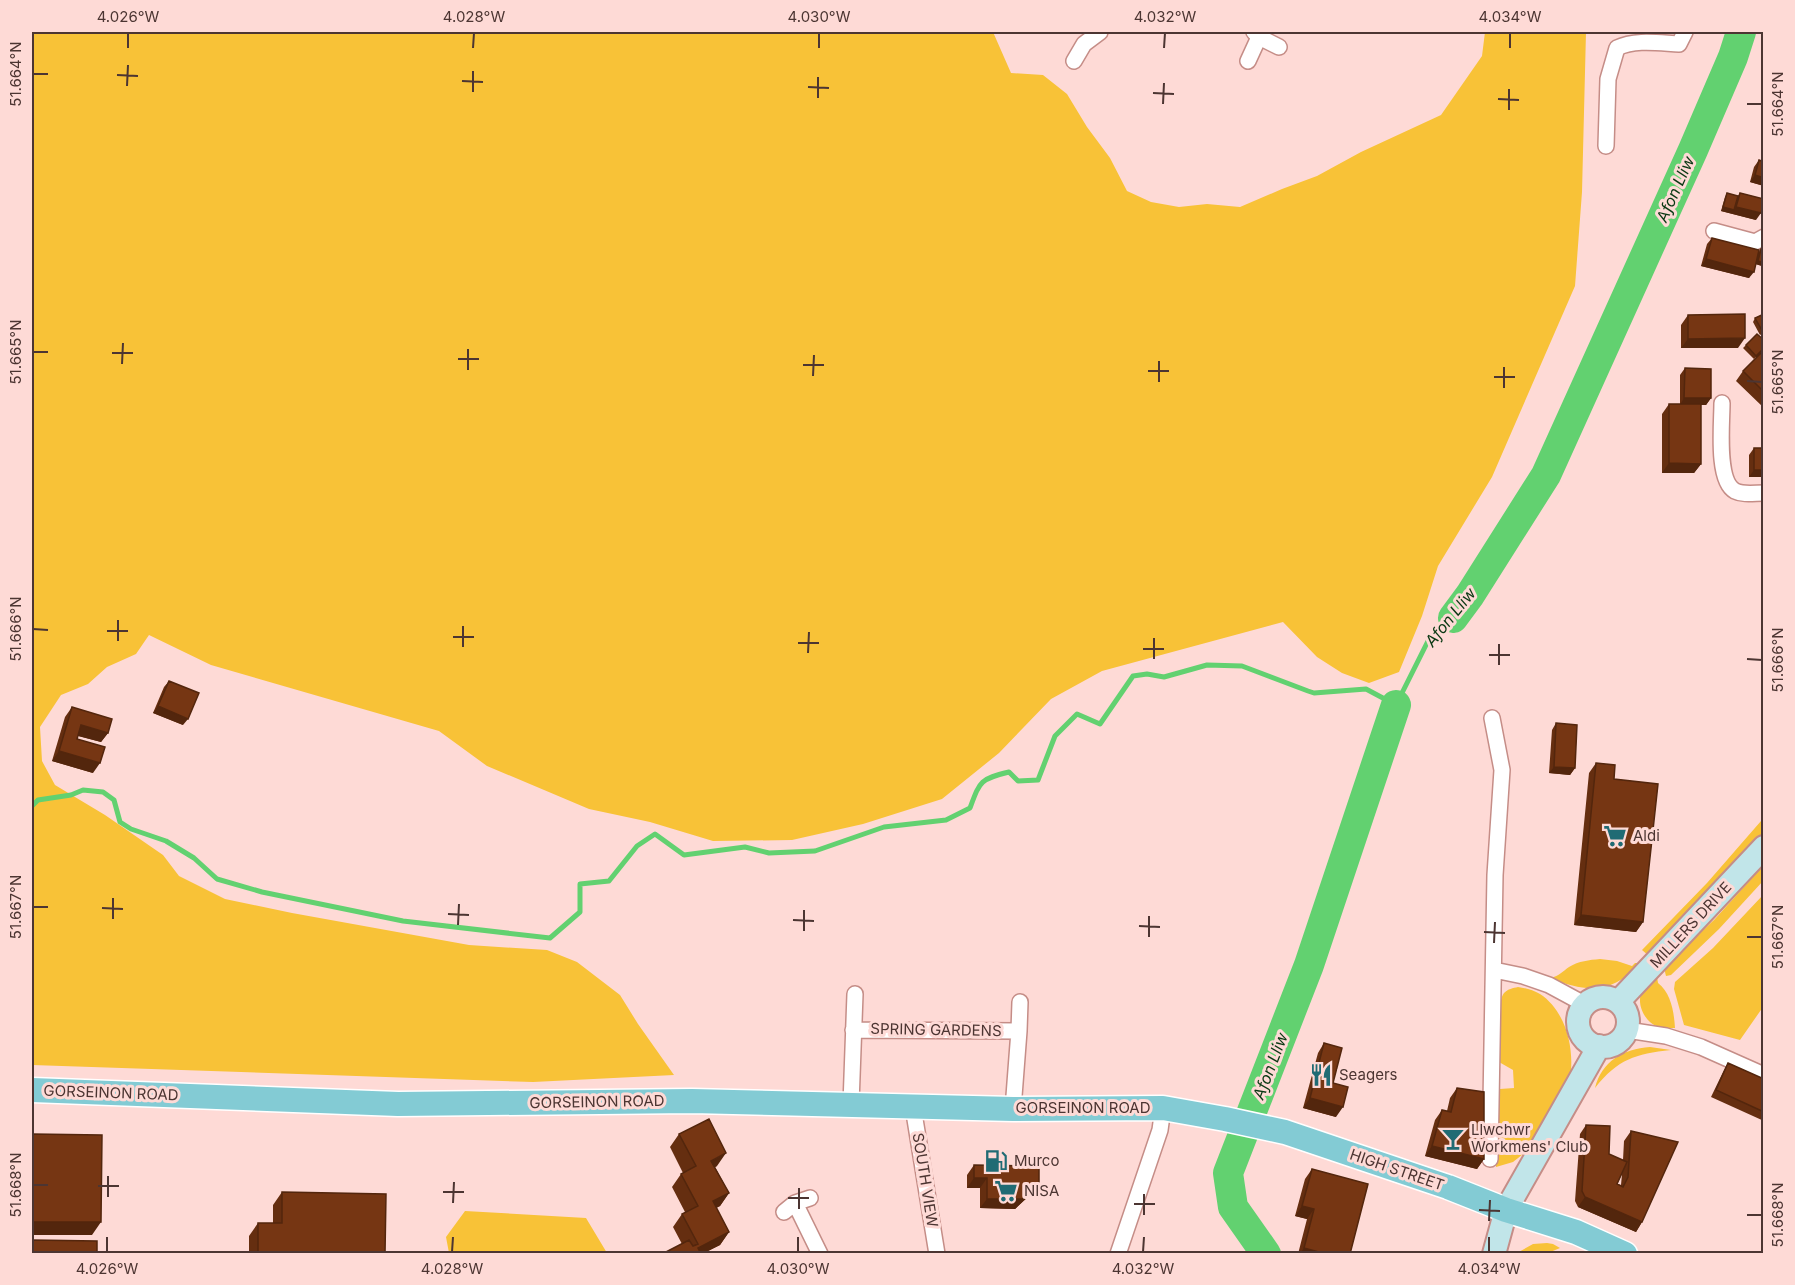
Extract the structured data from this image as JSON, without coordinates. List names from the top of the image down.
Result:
{
  "streets": {
    "main road": ["GORSEINON ROAD", "HIGH STREET"],
    "street": ["MILLERS DRIVE", "SPRING GARDENS", "SOUTH VIEW"]
  },
  "crossings": [
    ["SPRING GARDENS", "GORSEINON ROAD"],
    ["GORSEINON ROAD", "HIGH STREET"],
    ["GORSEINON ROAD", "SOUTH VIEW"]
  ],
  "water": ["Afon Lliw"],
  "places": {
    "supermarket": ["Aldi", "NISA"],
    "restaurant": ["Seagers"],
    "bar": ["Llwchwr Workmens' Club"],
    "fuel station": ["Murco"]
  },
  "coordinates": [
    "4.026°W",
    "4.028°W",
    "4.030°W",
    "4.032°W",
    "4.034°W",
    "51.664°N",
    "51.665°N",
    "51.666°N",
    "51.667°N",
    "51.668°N"
  ]
}
